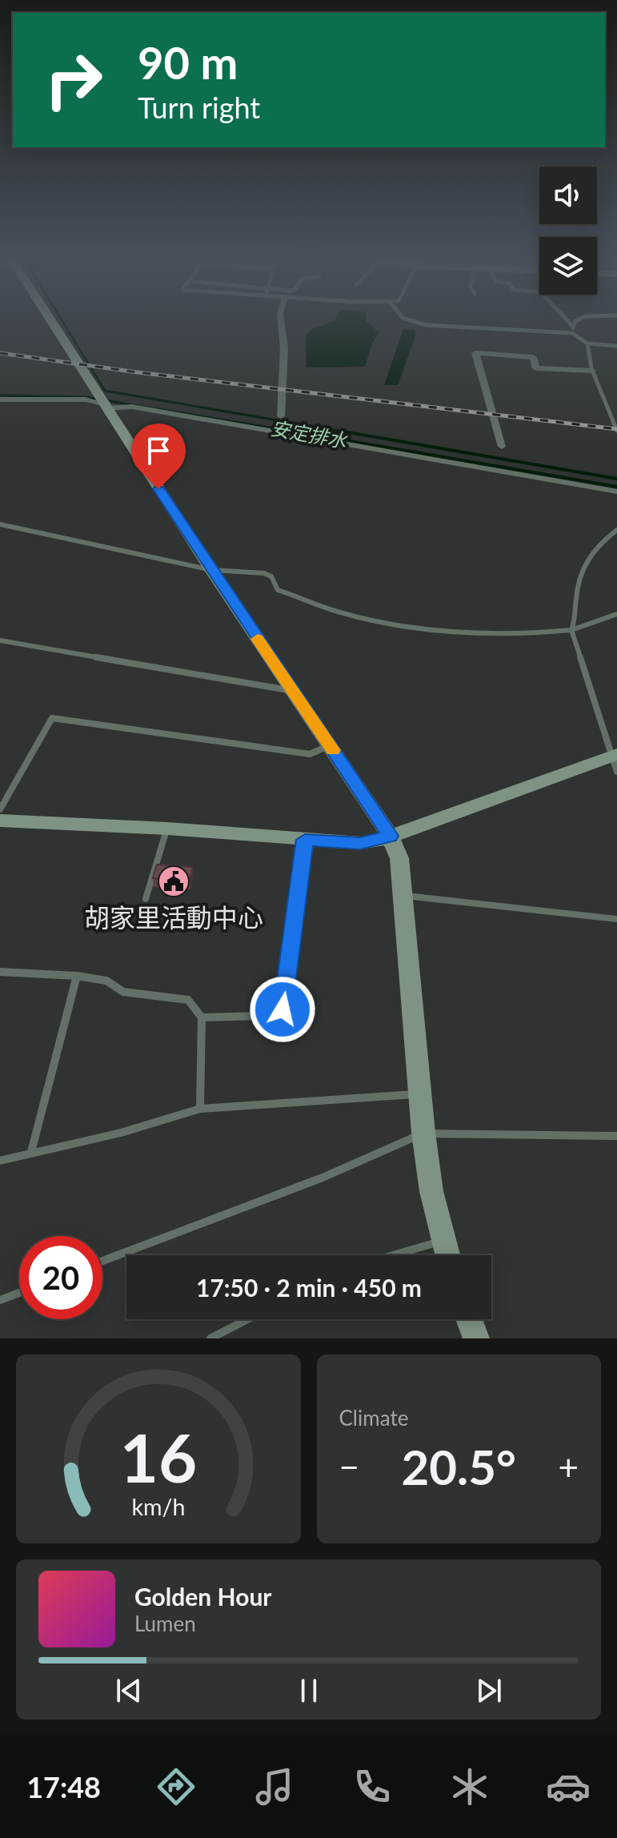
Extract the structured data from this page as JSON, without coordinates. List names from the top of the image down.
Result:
{
  "water": ["安定排水"],
  "places": {
    "public building": ["胡家里活動中心"]
  },
  "page": {
    "turn": ["90 m", "Turn right"],
    "limit": "20",
    "trip": "17:50 · 2 min · 450 m",
    "tile": "Climate",
    "heat": ["−", "20.5°", "+"],
    "song": ["Golden Hour", "Lumen"],
    "tabs": "17:48",
    "gauge": ["16", "km/h"]
  }
}
